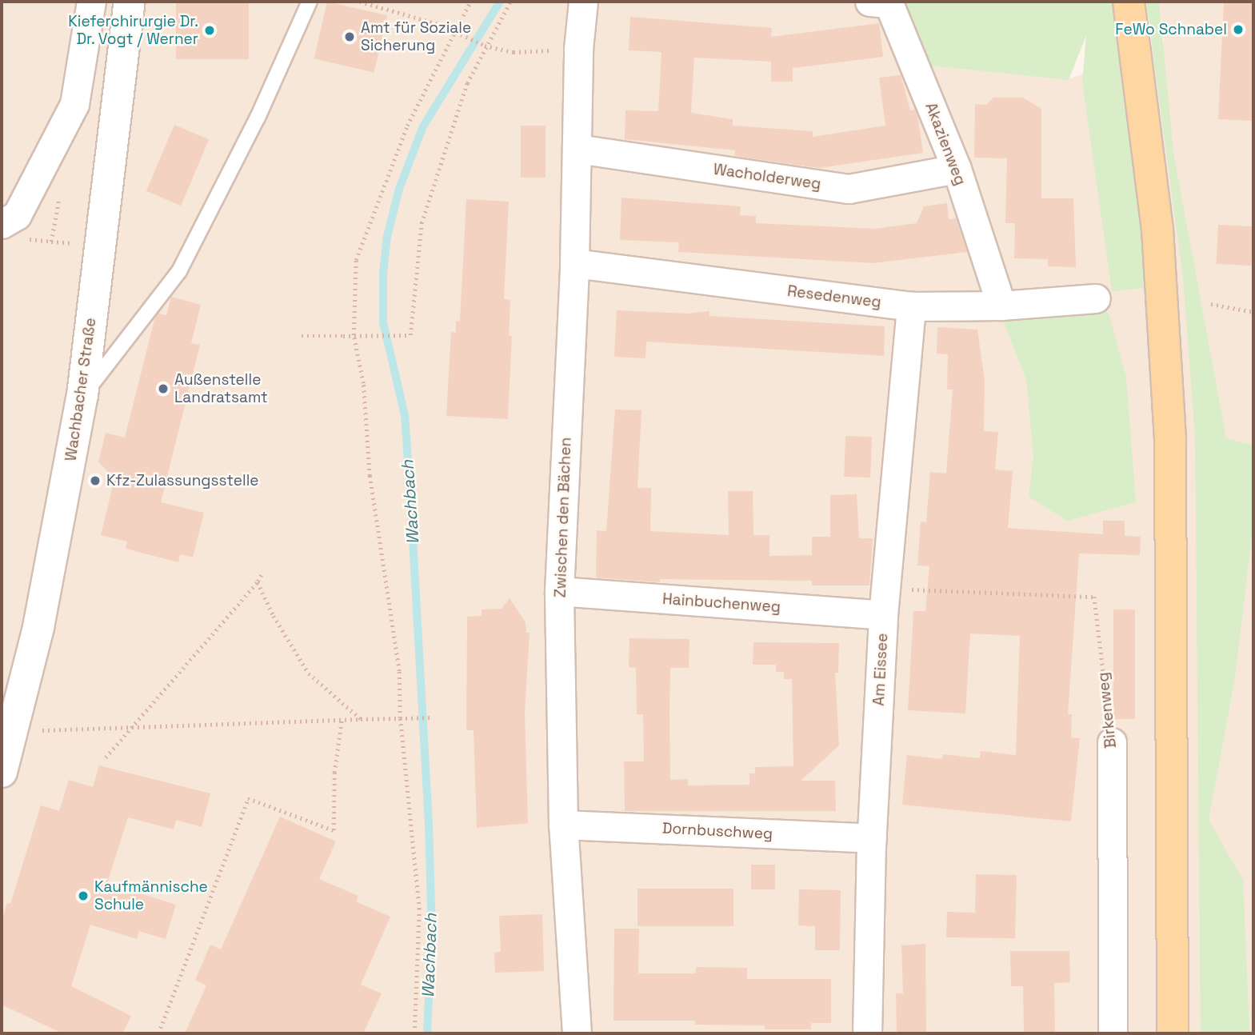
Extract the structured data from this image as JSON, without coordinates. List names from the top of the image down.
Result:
{
  "streets": {
    "street": [
      "Akazienweg",
      "Wacholderweg",
      "Resedenweg",
      "Wachbacher Straße",
      "Zwischen den Bächen",
      "Hainbuchenweg",
      "Am Eissee",
      "Birkenweg",
      "Dornbuschweg"
    ]
  },
  "crossings": [
    ["Akazienweg", "Wacholderweg"],
    ["Akazienweg", "Resedenweg"],
    ["Wacholderweg", "Zwischen den Bächen"],
    ["Resedenweg", "Zwischen den Bächen"],
    ["Resedenweg", "Am Eissee"],
    ["Zwischen den Bächen", "Hainbuchenweg"],
    ["Zwischen den Bächen", "Dornbuschweg"],
    ["Hainbuchenweg", "Am Eissee"],
    ["Am Eissee", "Birkenweg"],
    ["Am Eissee", "Dornbuschweg"]
  ],
  "water": ["Wachbach"],
  "places": [
    "FeWo Schnabel",
    "Kieferchirurgie Dr. Dr. Vogt / Werner",
    "Amt für Soziale Sicherung",
    "Außenstelle Landratsamt",
    "Kfz-Zulassungsstelle",
    "Kaufmännische Schule"
  ]
}
